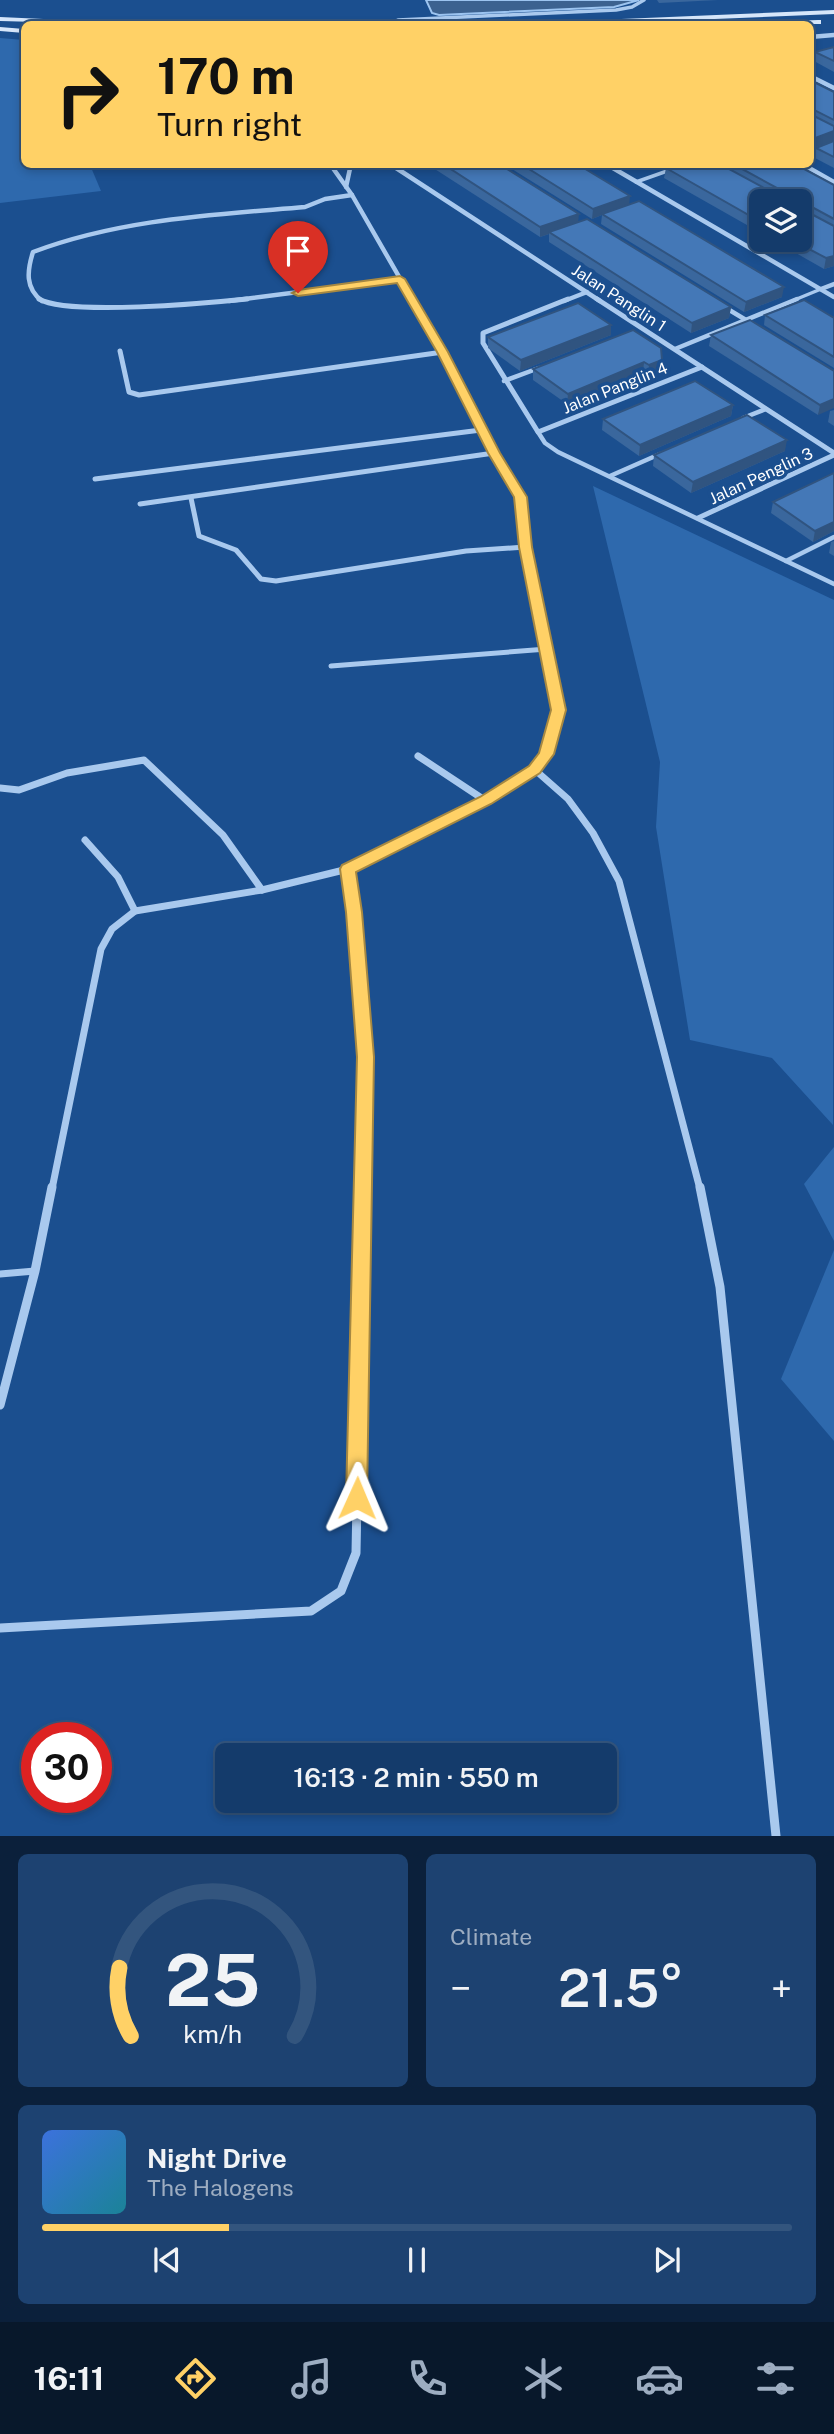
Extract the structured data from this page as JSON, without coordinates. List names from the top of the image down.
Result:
{
  "streets": {
    "street": ["Jalan Panglin 1", "Jalan Panglin 4", "Jalan Penglin 3"]
  },
  "crossings": [
    ["Jalan Panglin 1", "Jalan Panglin 4"],
    ["Jalan Panglin 1", "Jalan Penglin 3"]
  ],
  "page": {
    "turn": ["170 m", "Turn right"],
    "limit": "30",
    "trip": "16:13 · 2 min · 550 m",
    "tile": "Climate",
    "heat": ["−", "21.5°", "+"],
    "song": ["Night Drive", "The Halogens"],
    "tabs": "16:11",
    "gauge": ["25", "km/h"]
  }
}
